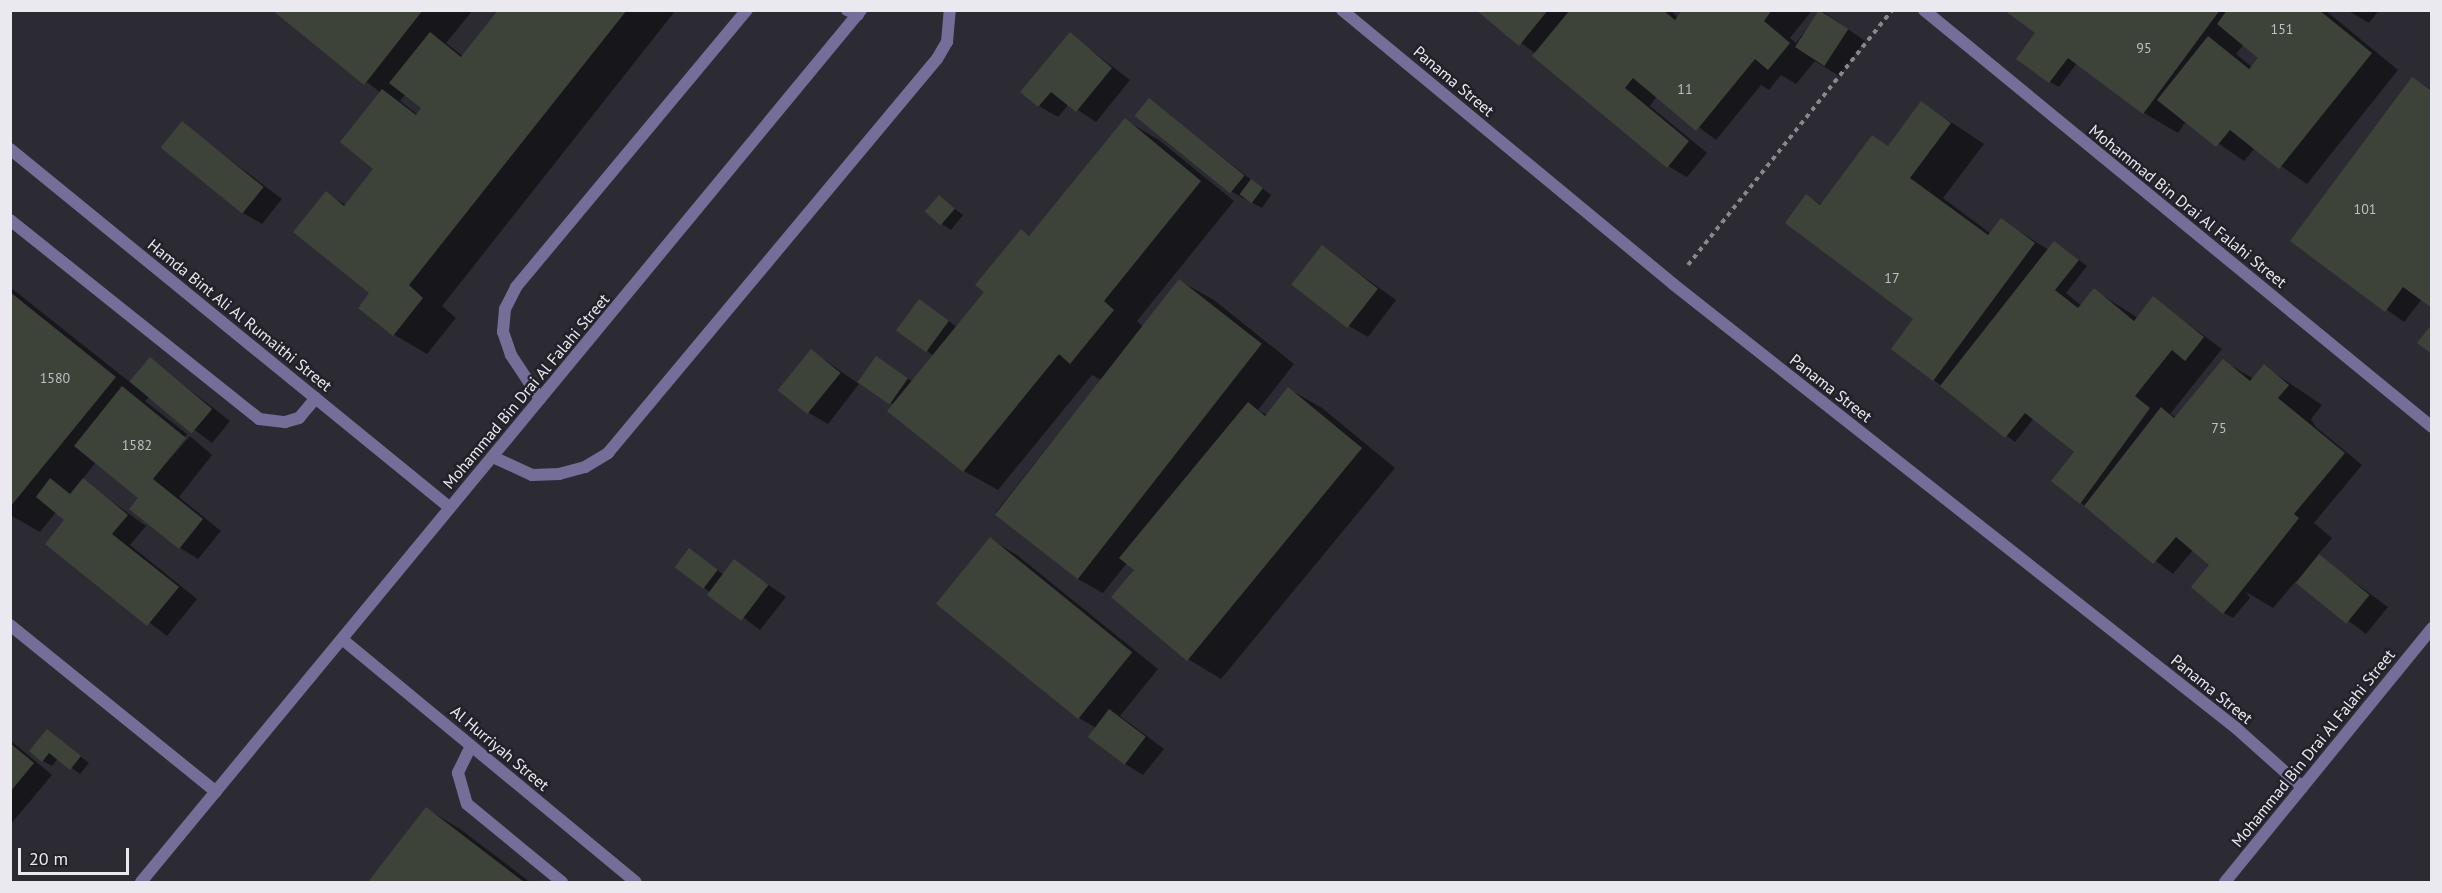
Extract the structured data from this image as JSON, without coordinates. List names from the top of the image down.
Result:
{
  "streets": {
    "street": [
      "Panama Street",
      "Mohammad Bin Drai Al Falahi Street",
      "Hamda Bint Ali Al Rumaithi Street",
      "Al Hurriyah Street"
    ]
  },
  "crossings": [
    ["Panama Street", "Mohammad Bin Drai Al Falahi Street"],
    ["Mohammad Bin Drai Al Falahi Street", "Hamda Bint Ali Al Rumaithi Street"],
    ["Mohammad Bin Drai Al Falahi Street", "Al Hurriyah Street"]
  ],
  "house_numbers": [
    "151",
    "95",
    "11",
    "101",
    "17",
    "1580",
    "75",
    "1582"
  ],
  "scale_bar": "20 m"
}
